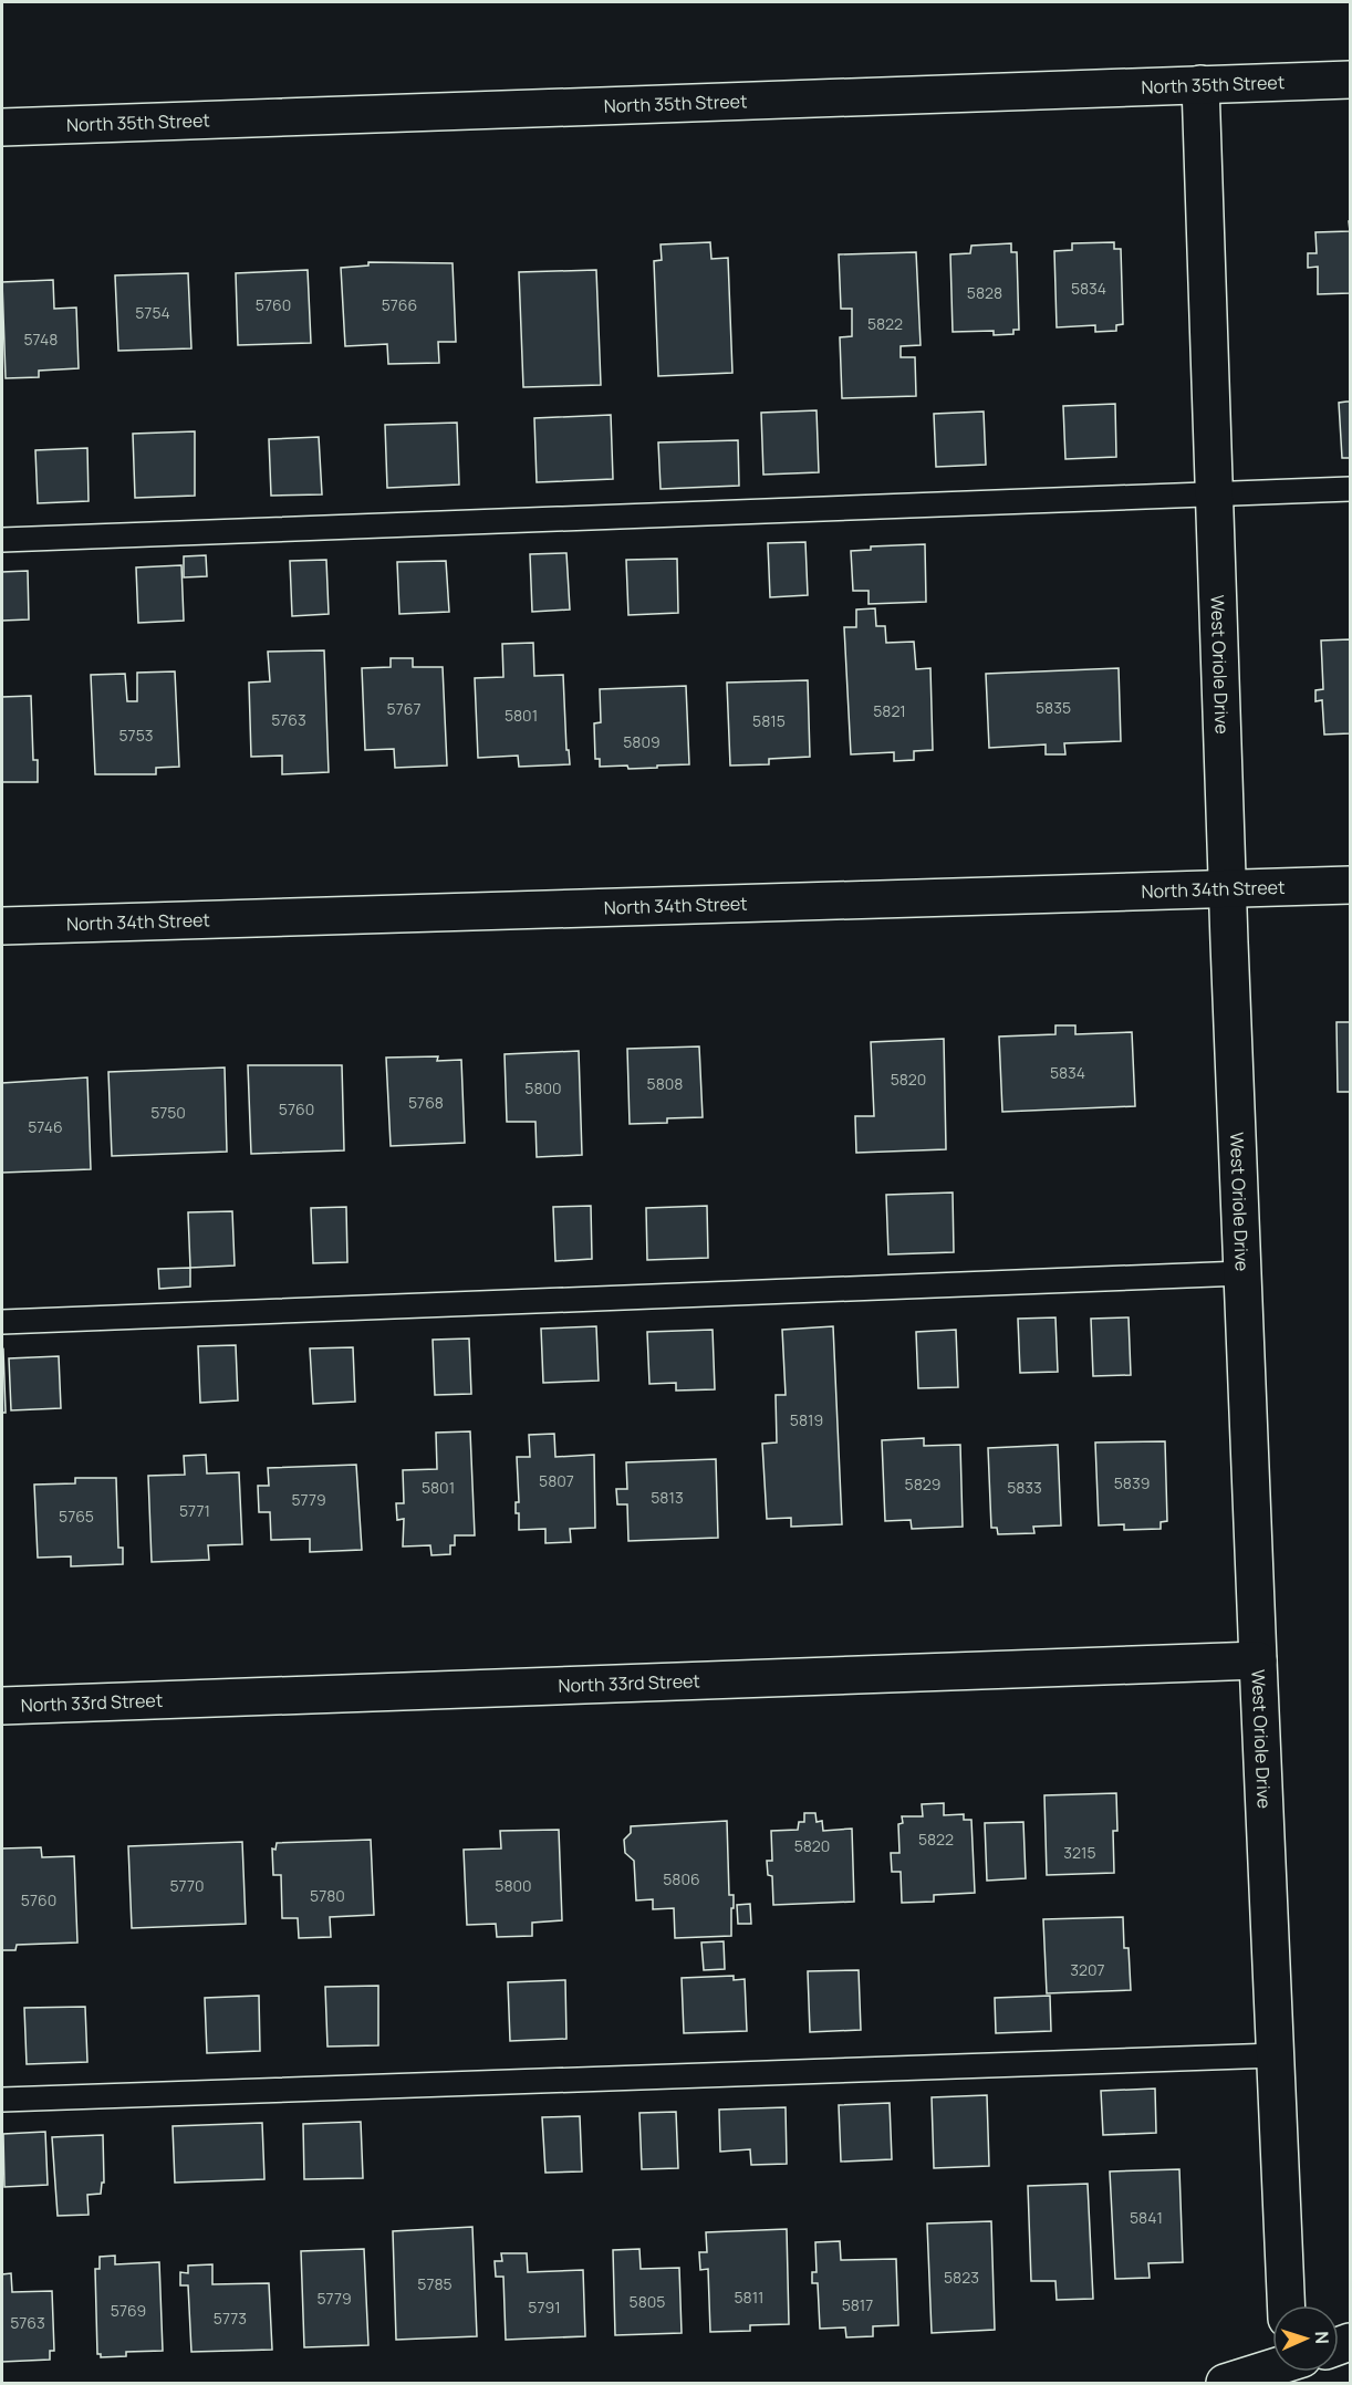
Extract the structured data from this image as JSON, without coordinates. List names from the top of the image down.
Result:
{
  "streets": {
    "street": [
      "North 35th Street",
      "West Oriole Drive",
      "North 34th Street",
      "North 33rd Street"
    ]
  },
  "crossings": [
    ["North 35th Street", "West Oriole Drive"],
    ["West Oriole Drive", "North 34th Street"],
    ["West Oriole Drive", "North 33rd Street"]
  ],
  "house_numbers": [
    "5834",
    "5828",
    "5760",
    "5766",
    "5754",
    "5822",
    "5748",
    "5835",
    "5767",
    "5821",
    "5801",
    "5763",
    "5815",
    "5753",
    "5809",
    "5834",
    "5820",
    "5808",
    "5800",
    "5768",
    "5760",
    "5750",
    "5746",
    "5819",
    "5807",
    "5839",
    "5829",
    "5801",
    "5833",
    "5813",
    "5779",
    "5771",
    "5765",
    "5822",
    "5820",
    "3215",
    "5806",
    "5770",
    "5800",
    "5780",
    "5760",
    "3207",
    "5841",
    "5823",
    "5785",
    "5811",
    "5779",
    "5805",
    "5817",
    "5791",
    "5769",
    "5773",
    "5763"
  ],
  "north": "right"
}
